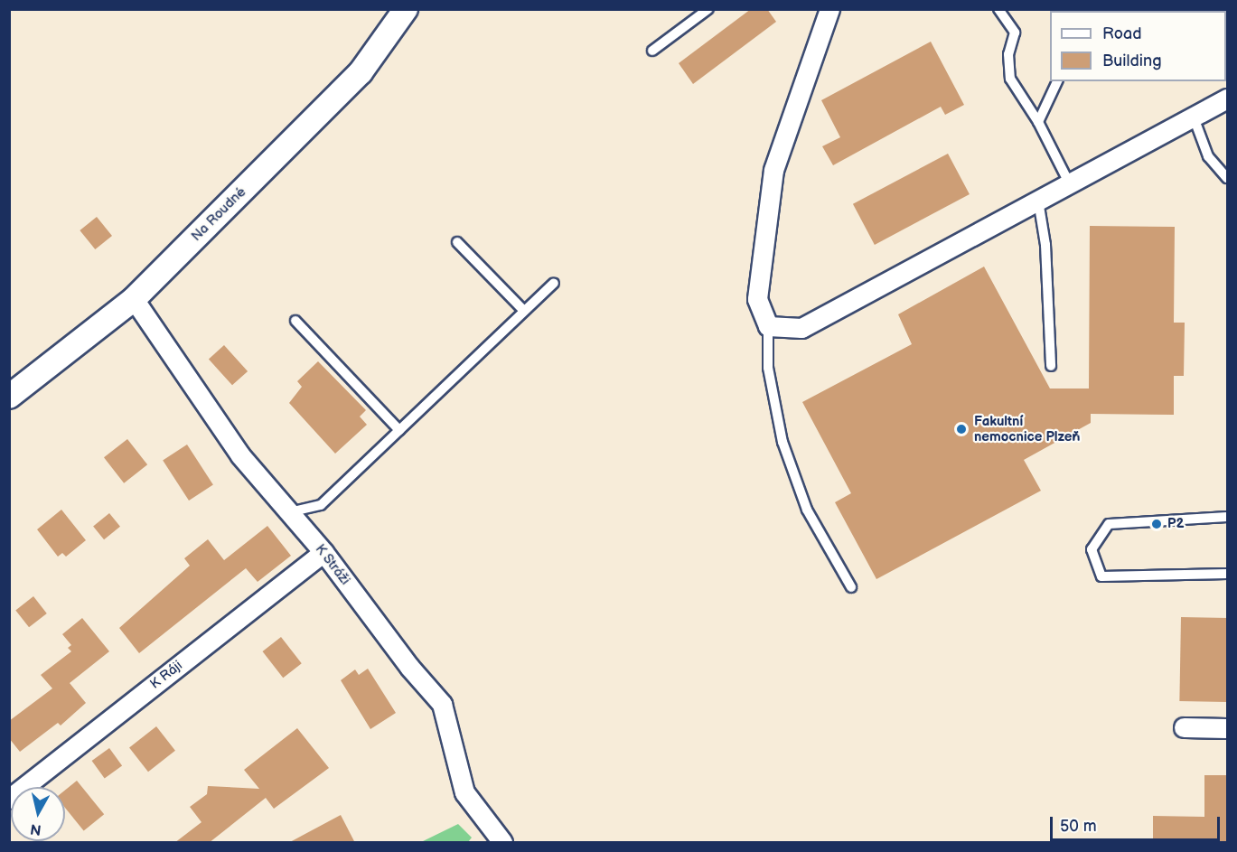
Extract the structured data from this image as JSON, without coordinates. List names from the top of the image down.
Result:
{
  "streets": {
    "street": ["Na Roudné", "K Stráži", "K Ráji"]
  },
  "crossings": [
    ["Na Roudné", "K Stráži"],
    ["K Stráži", "K Ráji"]
  ],
  "places": ["Fakultní nemocnice Plzeň", "P2"],
  "legend": ["Road", "Building"],
  "scale_bar": "50 m",
  "north": "bottom"
}
